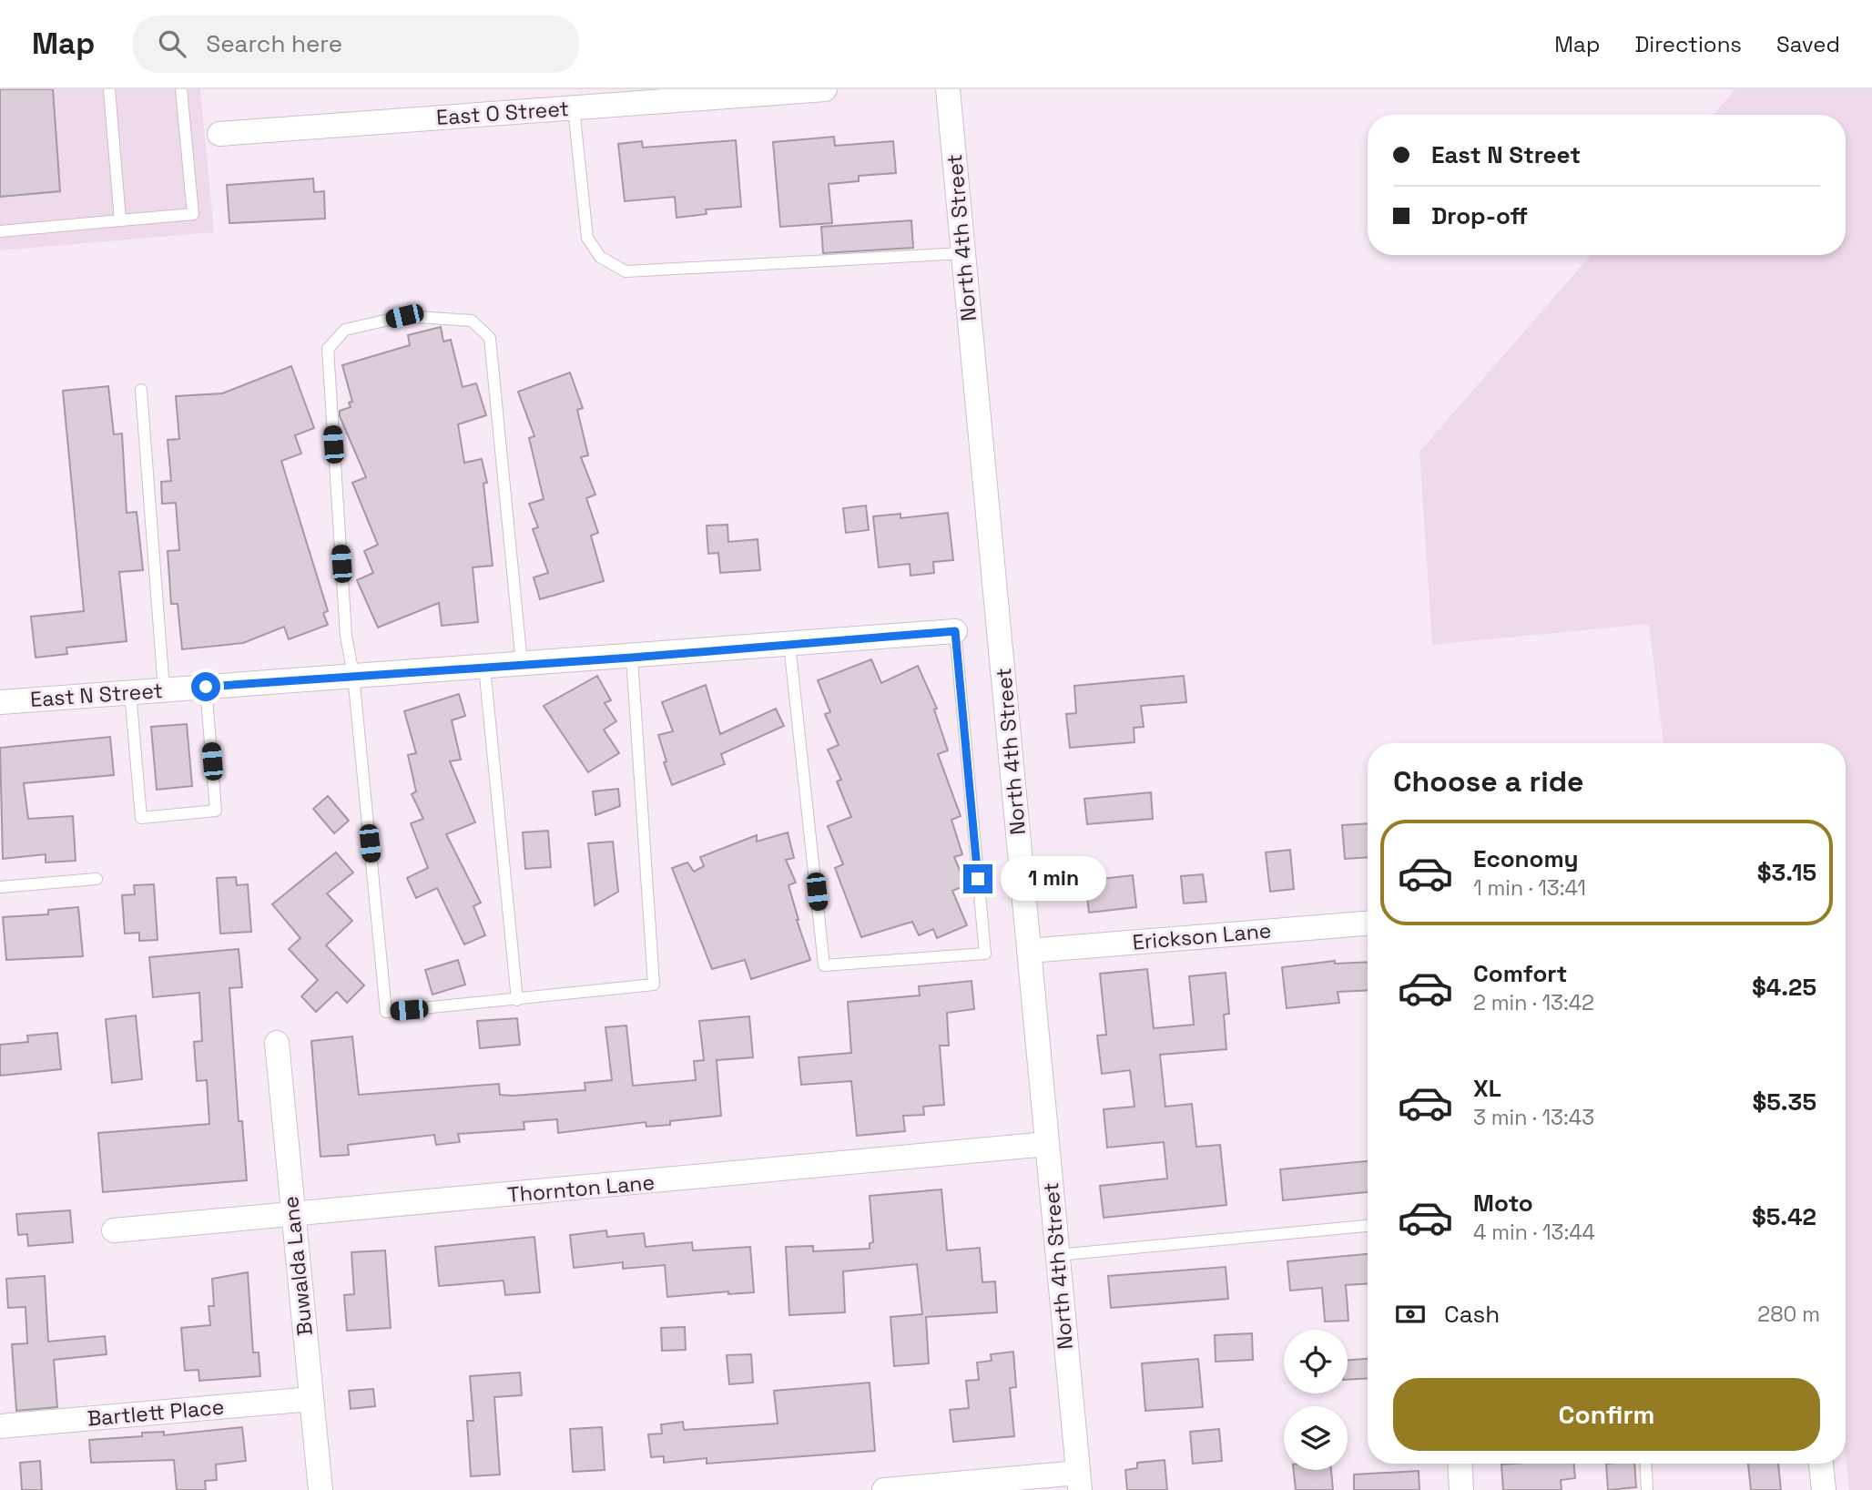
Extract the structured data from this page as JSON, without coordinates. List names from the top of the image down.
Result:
{
  "streets": {
    "street": [
      "East O Street",
      "North 4th Street",
      "East N Street",
      "Erickson Lane",
      "Thornton Lane",
      "Buwalda Lane",
      "Bartlett Place"
    ]
  },
  "crossings": [
    ["North 4th Street", "Erickson Lane"],
    ["North 4th Street", "Thornton Lane"],
    ["Thornton Lane", "Buwalda Lane"],
    ["Buwalda Lane", "Bartlett Place"]
  ],
  "page": {
    "header": "Map",
    "search": "Search here",
    "nav": ["Map", "Directions", "Saved"],
    "banner": ["East N Street", "Drop-off"],
    "heading": "Choose a ride",
    "list": [
      {
        "name": "Economy",
        "note": "1 min · 13:41",
        "value": "$3.15"
      },
      {
        "name": "Comfort",
        "note": "2 min · 13:42",
        "value": "$4.25"
      },
      {
        "name": "XL",
        "note": "3 min · 13:43",
        "value": "$5.35"
      },
      {
        "name": "Moto",
        "note": "4 min · 13:44",
        "value": "$5.42"
      }
    ],
    "bubble": "1 min",
    "pay": ["Cash", "280 m"],
    "buttons": "Confirm"
  }
}
